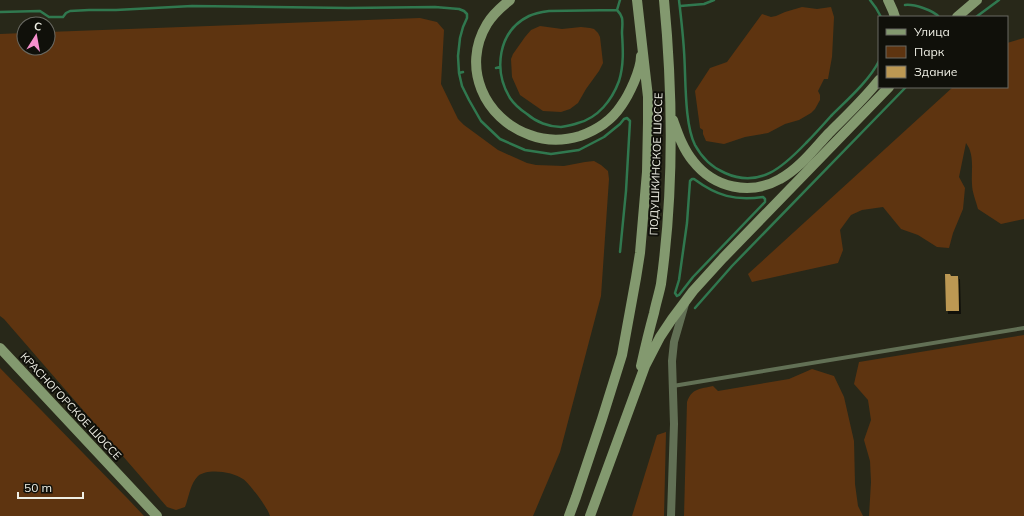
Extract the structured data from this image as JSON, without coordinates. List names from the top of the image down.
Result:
{
  "streets": {
    "main road": ["ПОДУШКИНСКОЕ ШОССЕ", "КРАСНОГОРСКОЕ ШОССЕ"]
  },
  "legend": ["Улица", "Парк", "Здание"],
  "scale_bar": "50 m",
  "north": "top"
}
